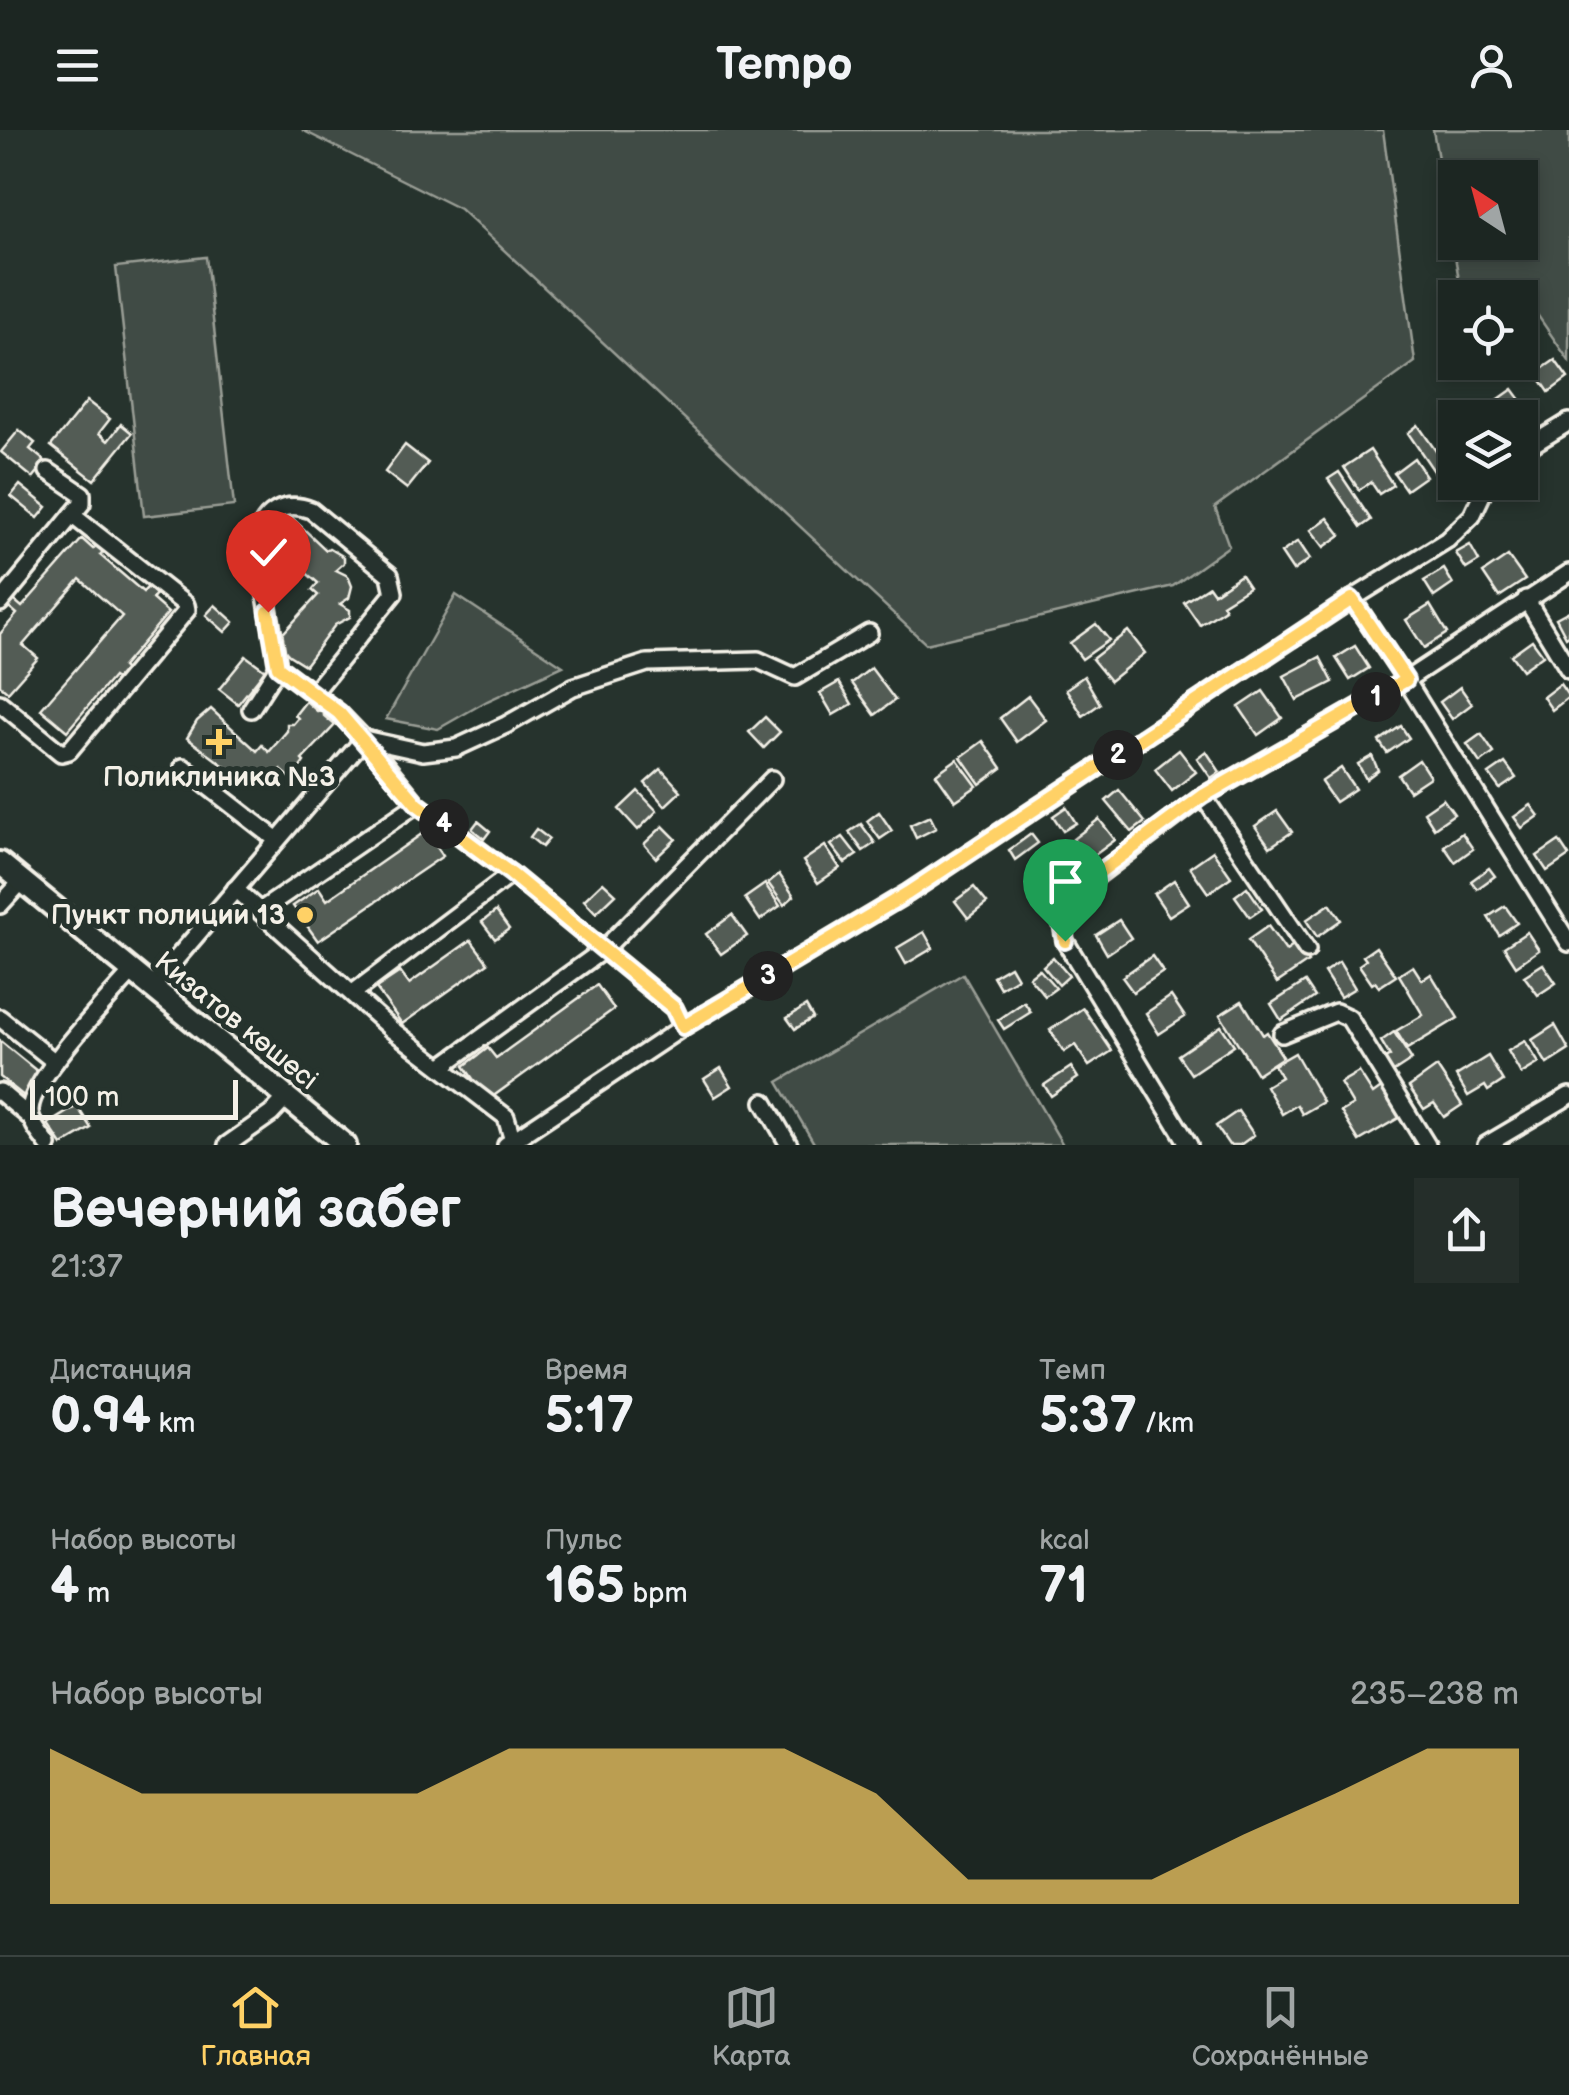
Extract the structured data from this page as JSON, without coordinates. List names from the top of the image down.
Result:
{
  "streets": {
    "main road": ["Кизатов көшесі"]
  },
  "places": {
    "health": ["Поликлиника №3"],
    "other": ["Пункт полиции 13"]
  },
  "scale_bar": "100 m",
  "north": "top left",
  "page": {
    "header": "Tempo",
    "pins": [
      "1",
      "2",
      "4",
      "3"
    ],
    "scale": "100 m",
    "heading": ["Вечерний забег", "21:37"],
    "stats": [
      ["Дистанция", "0.94 km"],
      ["Время", "5:17"],
      ["Темп", "5:37 /km"],
      ["Набор высоты", "4 m"],
      ["Пульс", "165 bpm"],
      ["kcal", "71"]
    ],
    "chart": ["Набор высоты", "235–238 m"],
    "tabs": ["Главная", "Карта", "Сохранённые"]
  }
}
